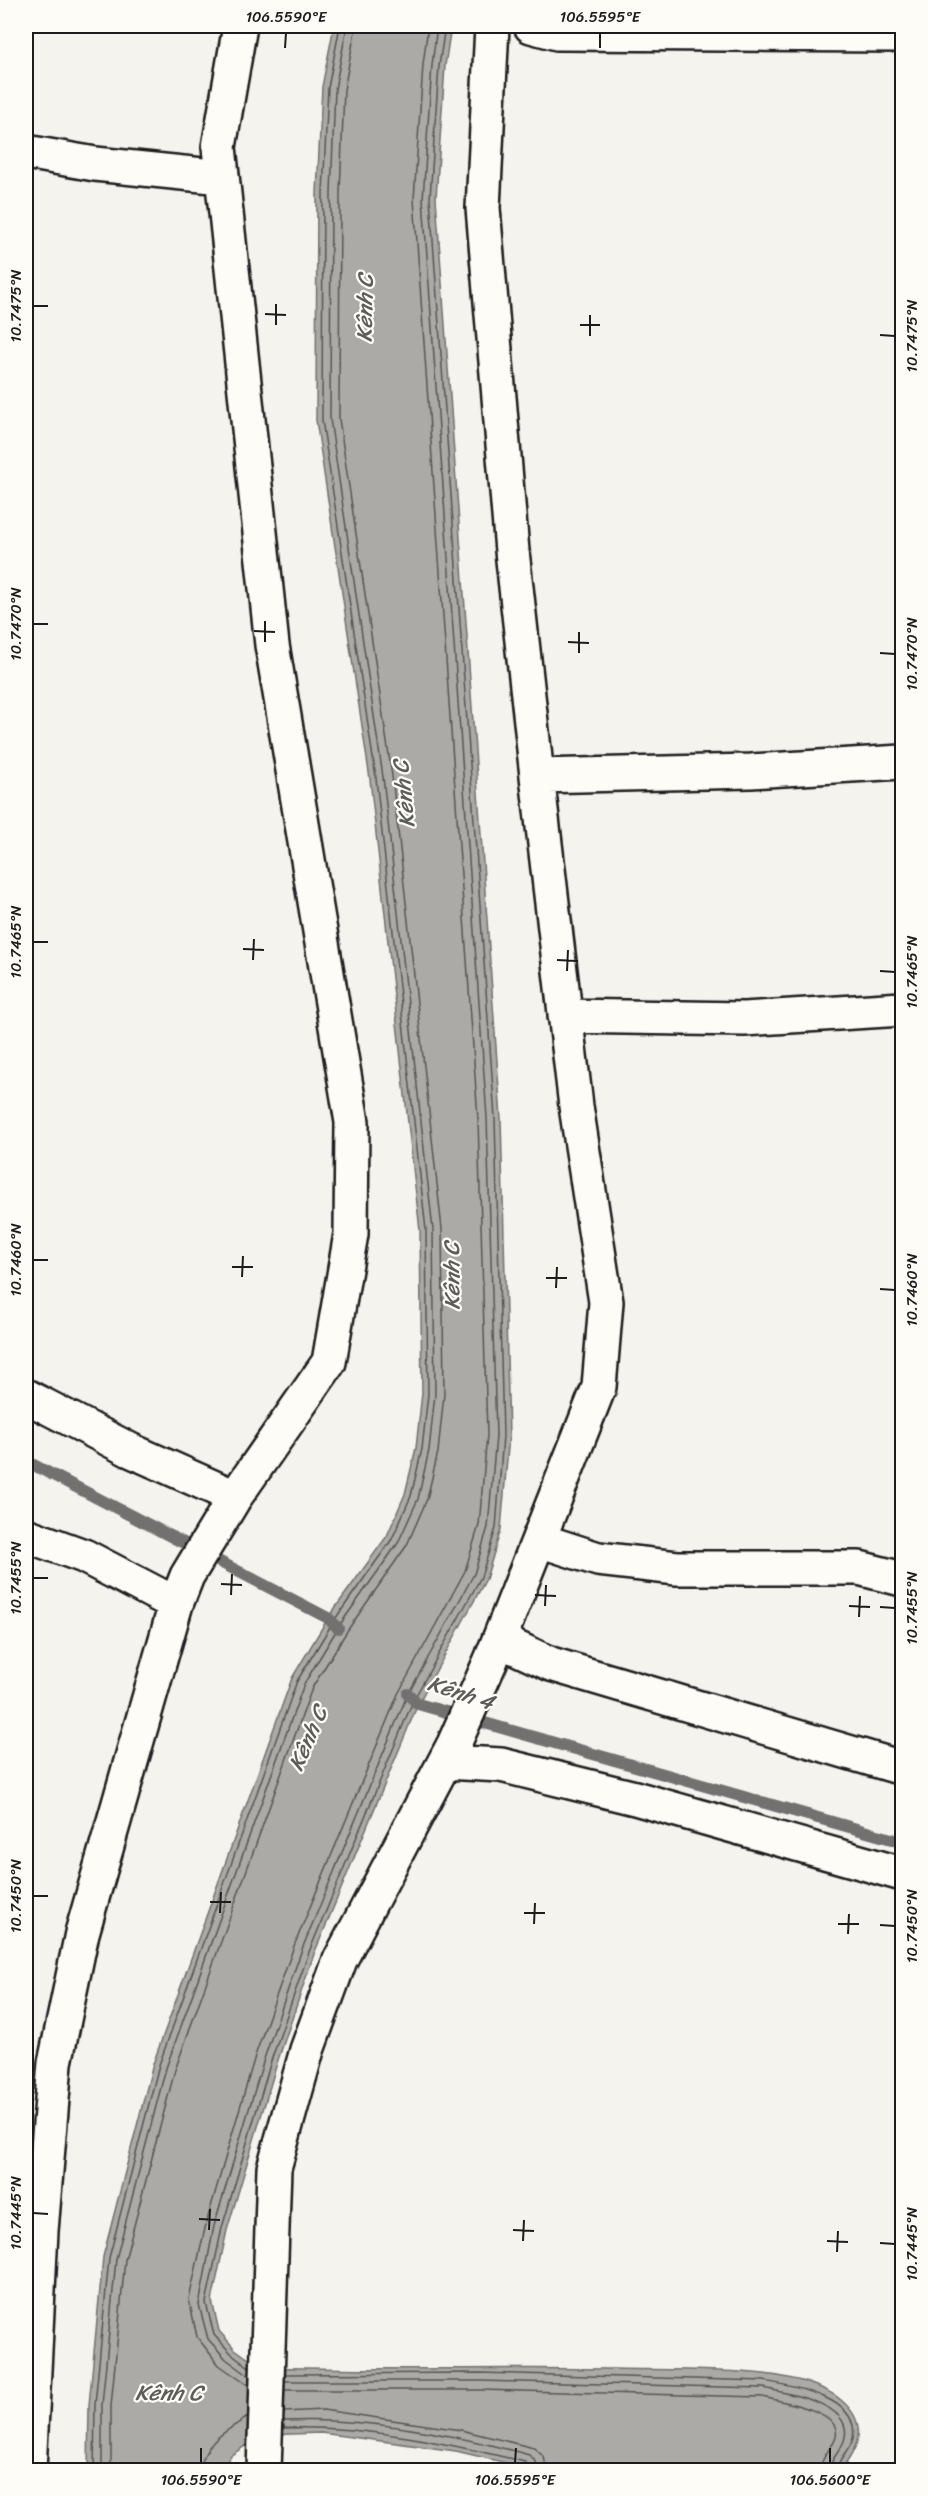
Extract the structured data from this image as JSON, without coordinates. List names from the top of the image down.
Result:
{
  "water": ["Kênh C", "Kênh 4"],
  "coordinates": [
    "106.5590°E",
    "106.5595°E",
    "10.7475°N",
    "10.7470°N",
    "10.7465°N",
    "10.7460°N",
    "10.7455°N",
    "10.7450°N",
    "10.7445°N",
    "106.5600°E"
  ]
}
